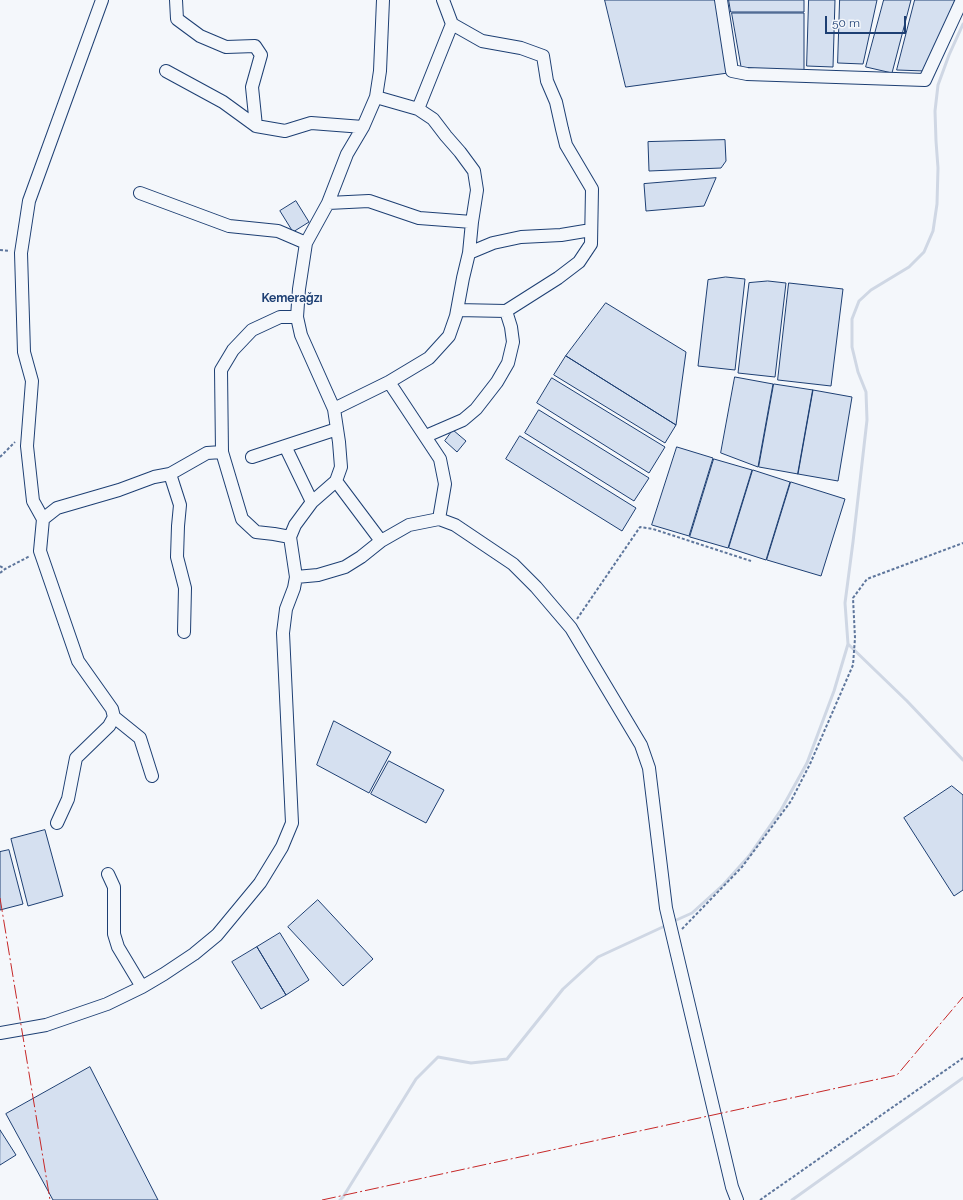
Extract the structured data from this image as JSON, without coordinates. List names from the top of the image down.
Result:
{
  "districts": ["Kemerağzı"],
  "scale_bar": "50 m"
}
